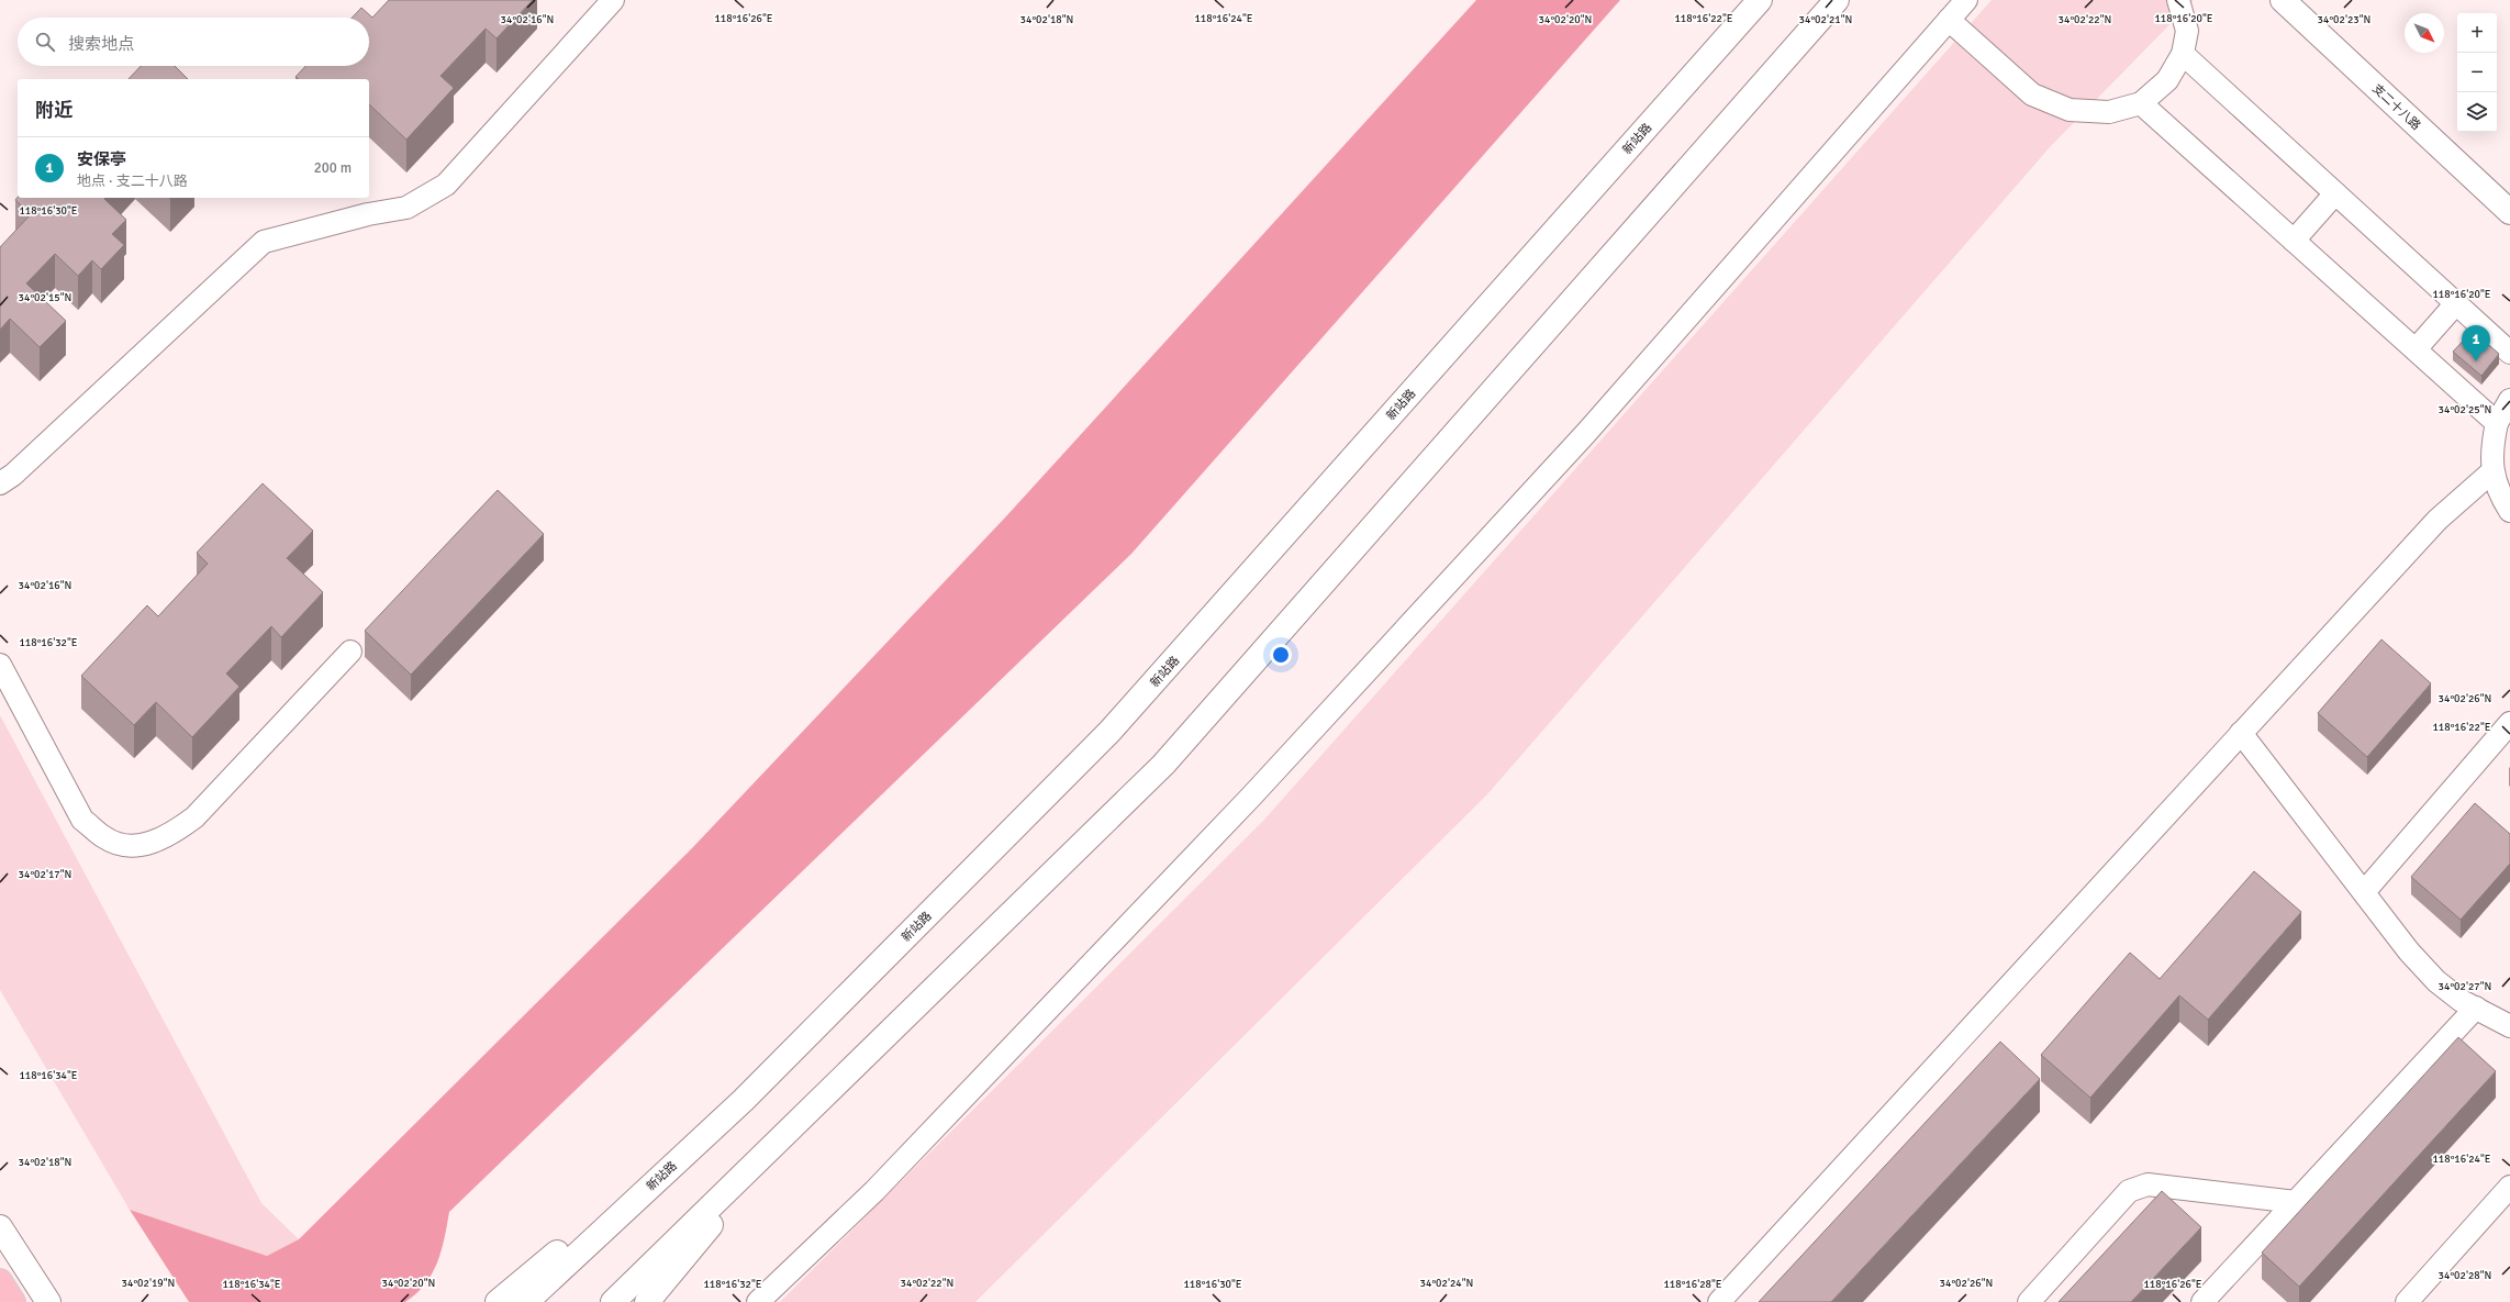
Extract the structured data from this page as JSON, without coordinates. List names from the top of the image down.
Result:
{
  "streets": {
    "street": ["支二十八路", "新站路"]
  },
  "north": "bottom right",
  "page": {
    "map_buttons": ["+", "−"],
    "search": "搜索地点",
    "heading": "附近",
    "list": [
      {
        "mark": "1",
        "name": "安保亭",
        "note": "地点 · 支二十八路",
        "value": "200 m"
      }
    ],
    "pins": "1"
  },
  "coordinates": [
    "118°16'26\"E",
    "118°16'24\"E",
    "118°16'20\"E",
    "118°16'22\"E",
    "34°02'16\"N",
    "34°02'18\"N",
    "34°02'20\"N",
    "34°02'21\"N",
    "34°02'22\"N",
    "34°02'23\"N",
    "118°16'30\"E",
    "34°02'15\"N",
    "34°02'25\"N",
    "118°16'32\"E",
    "34°02'26\"N",
    "34°02'17\"N",
    "34°02'27\"N",
    "118°16'34\"E",
    "34°02'28\"N",
    "34°02'19\"N",
    "34°02'24\"N",
    "118°16'28\"E"
  ]
}
